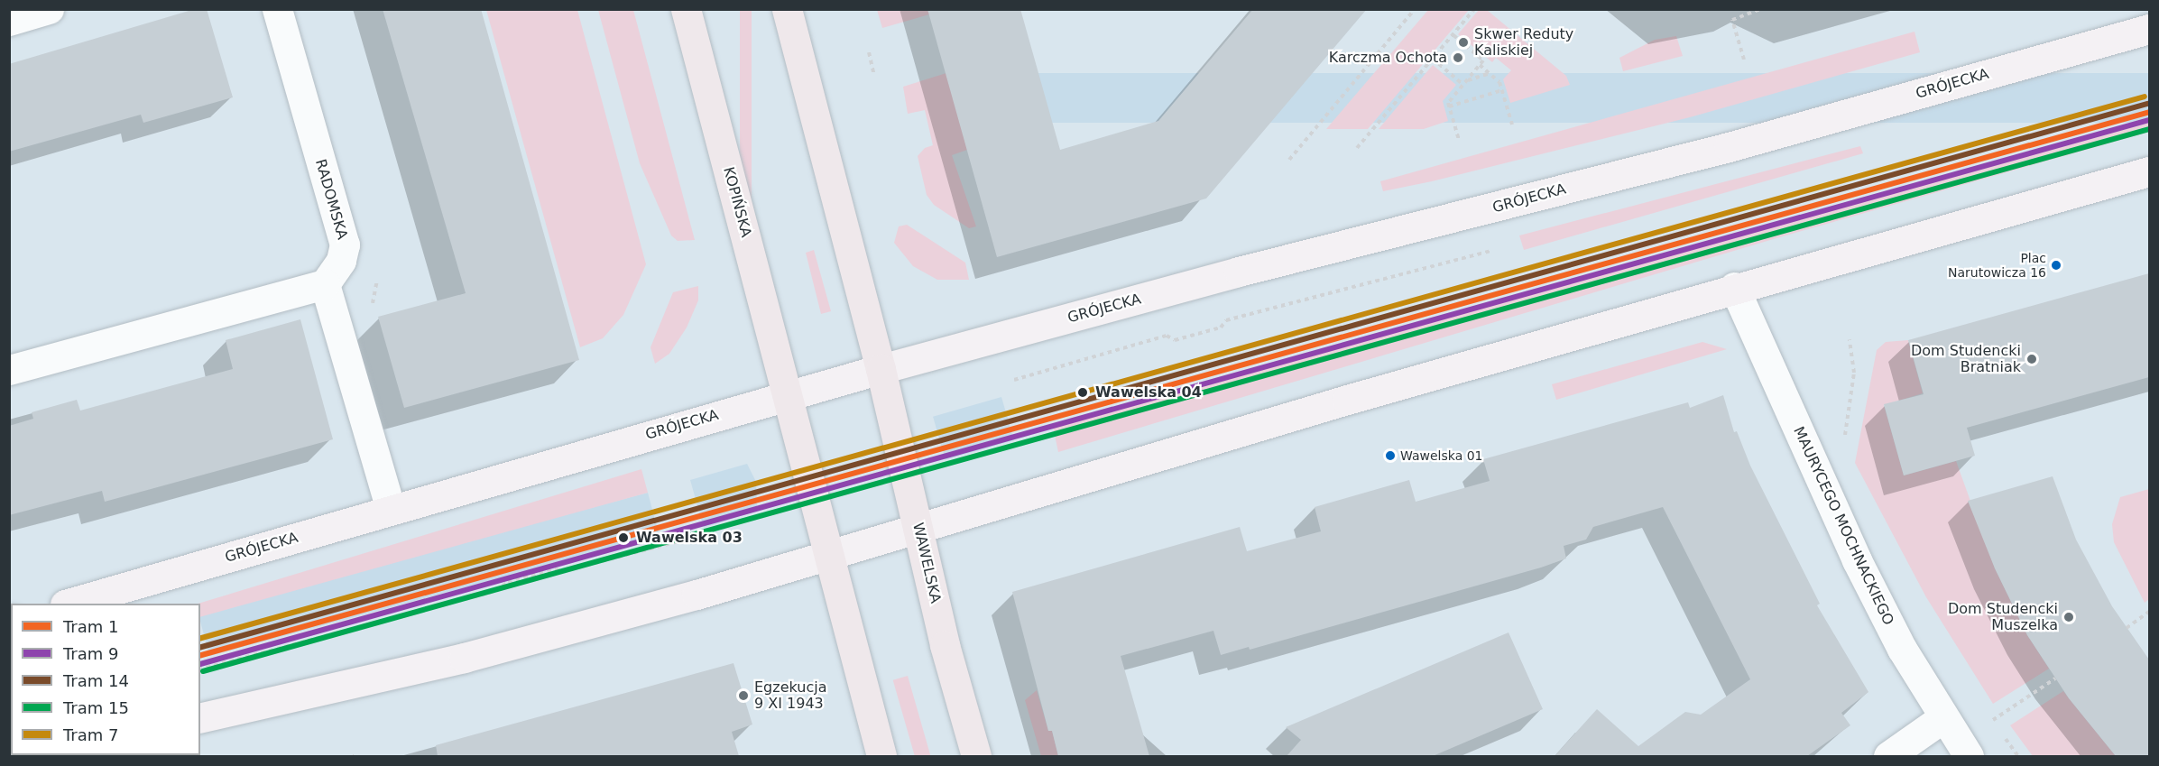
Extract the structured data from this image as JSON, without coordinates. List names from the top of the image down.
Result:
{
  "streets": {
    "main road": ["GRÓJECKA", "KOPIŃSKA", "WAWELSKA"],
    "street": ["RADOMSKA", "MAURYCEGO MOCHNACKIEGO"]
  },
  "crossings": [
    ["GRÓJECKA", "KOPIŃSKA"],
    ["GRÓJECKA", "WAWELSKA"]
  ],
  "places": [
    "Skwer Reduty Kaliskiej",
    "Karczma Ochota",
    "Plac Narutowicza 16",
    "Dom Studencki Bratniak",
    "Wawelska 04",
    "Wawelska 01",
    "Wawelska 03",
    "Dom Studencki Muszelka",
    "Egzekucja 9 XI 1943"
  ],
  "lines": [
    "tram line 7",
    "tram line 14",
    "tram line 1",
    "tram line 9",
    "tram line 15"
  ],
  "legend": [
    "Tram 1",
    "Tram 9",
    "Tram 14",
    "Tram 15",
    "Tram 7"
  ]
}
